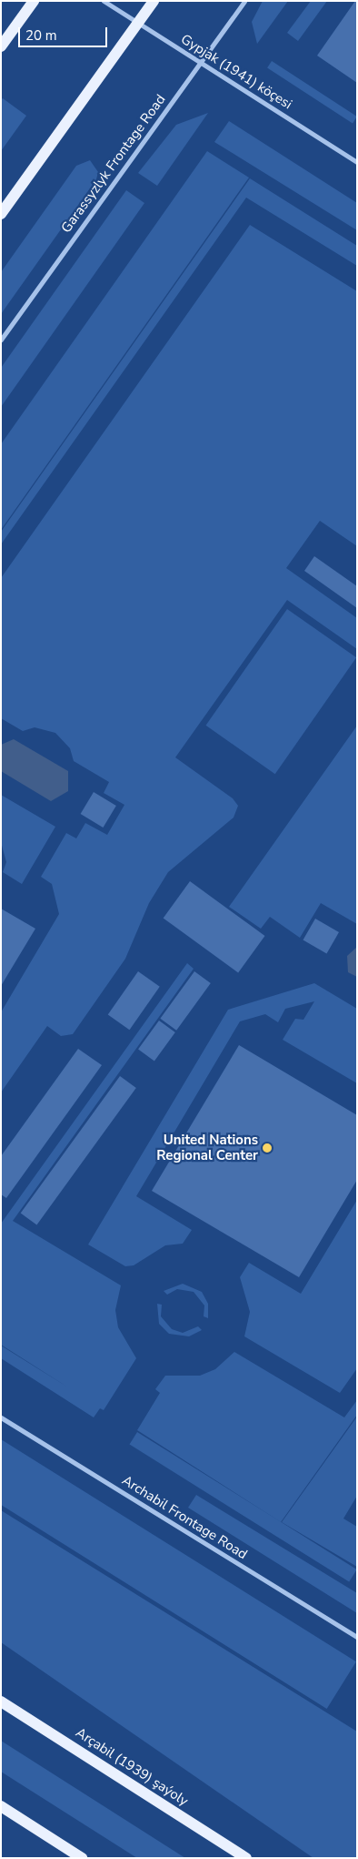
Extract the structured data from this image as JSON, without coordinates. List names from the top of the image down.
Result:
{
  "streets": {
    "main road": ["Arçabil (1939) şaýoly"],
    "street": ["Gypjak (1941) köçesi", "Garassyzlyk Frontage Road", "Archabil Frontage Road"]
  },
  "crossings": [
    ["Gypjak (1941) köçesi", "Garassyzlyk Frontage Road"]
  ],
  "places": ["United Nations Regional Center"],
  "scale_bar": "20 m"
}
